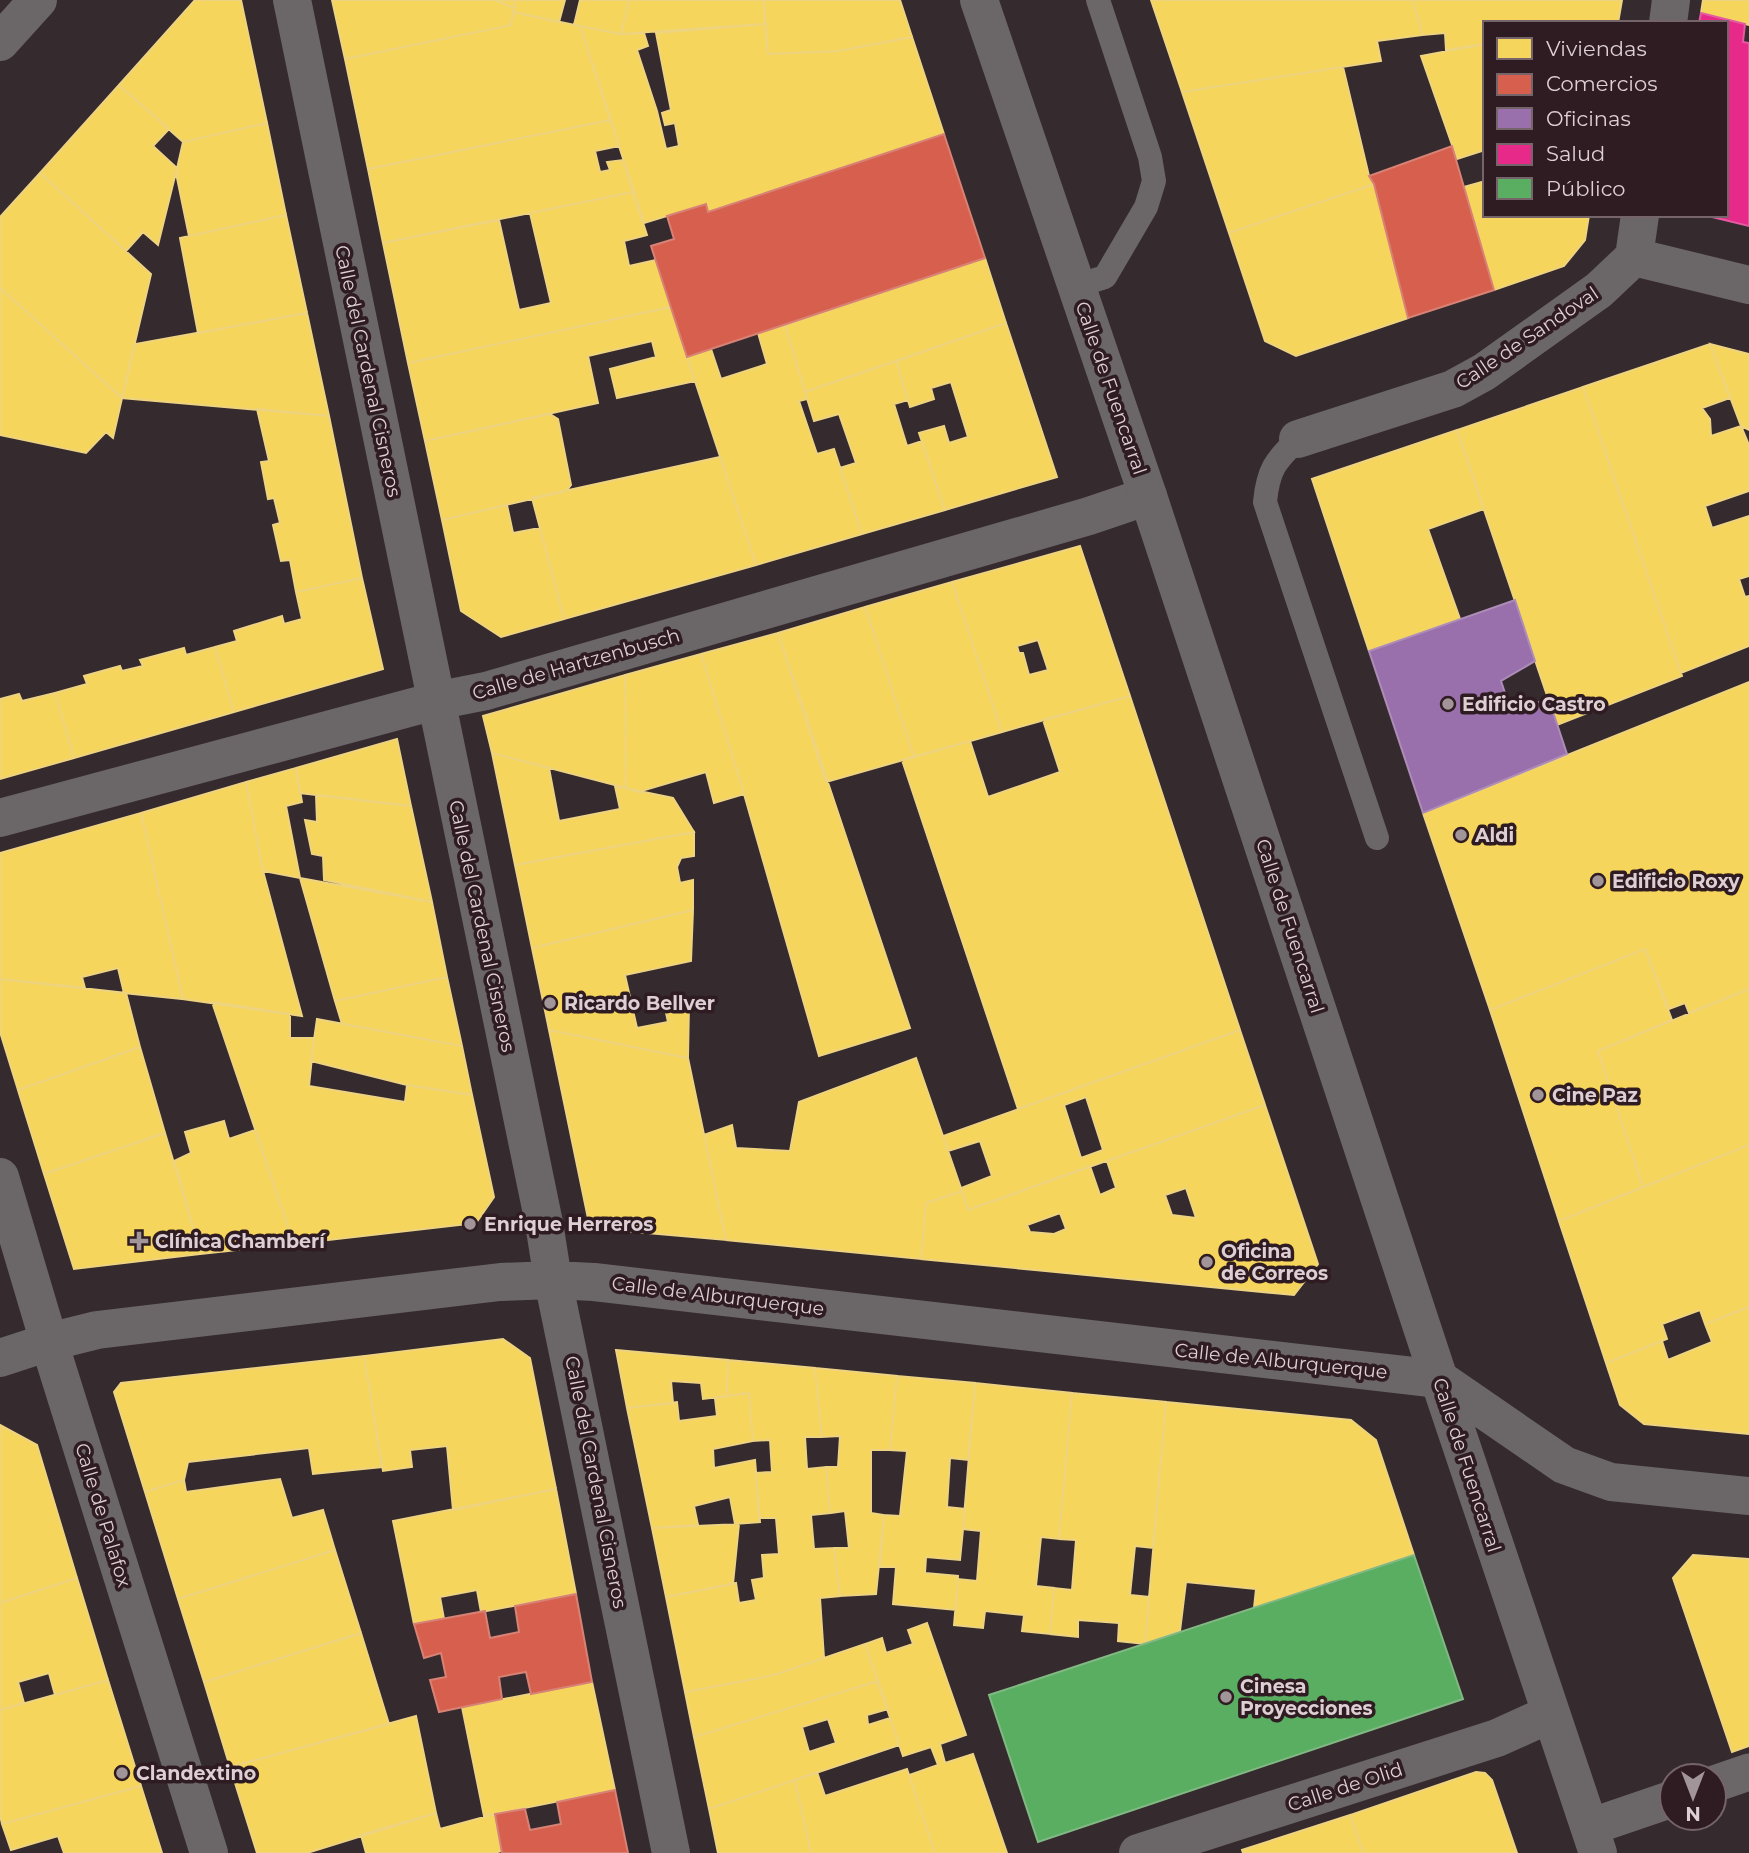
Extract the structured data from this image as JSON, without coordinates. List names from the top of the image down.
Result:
{
  "streets": {
    "street": [
      "Calle de Sandoval",
      "Calle del Cardenal Cisneros",
      "Calle de Fuencarral",
      "Calle de Hartzenbusch",
      "Calle de Alburquerque",
      "Calle de Palafox",
      "Calle de Olid"
    ]
  },
  "crossings": [
    ["Calle del Cardenal Cisneros", "Calle de Hartzenbusch"],
    ["Calle del Cardenal Cisneros", "Calle de Alburquerque"],
    ["Calle de Fuencarral", "Calle de Hartzenbusch"],
    ["Calle de Fuencarral", "Calle de Alburquerque"],
    ["Calle de Fuencarral", "Calle de Olid"],
    ["Calle de Alburquerque", "Calle de Palafox"]
  ],
  "places": {
    "other": [
      "Edificio Castro",
      "Aldi",
      "Edificio Roxy",
      "Ricardo Bellver",
      "Cine Paz",
      "Enrique Herreros",
      "Oficina de Correos",
      "Cinesa Proyecciones",
      "Clandextino"
    ],
    "health": ["Clínica Chamberí"]
  },
  "legend": [
    "Viviendas",
    "Comercios",
    "Oficinas",
    "Salud",
    "Público"
  ],
  "north": "bottom"
}
